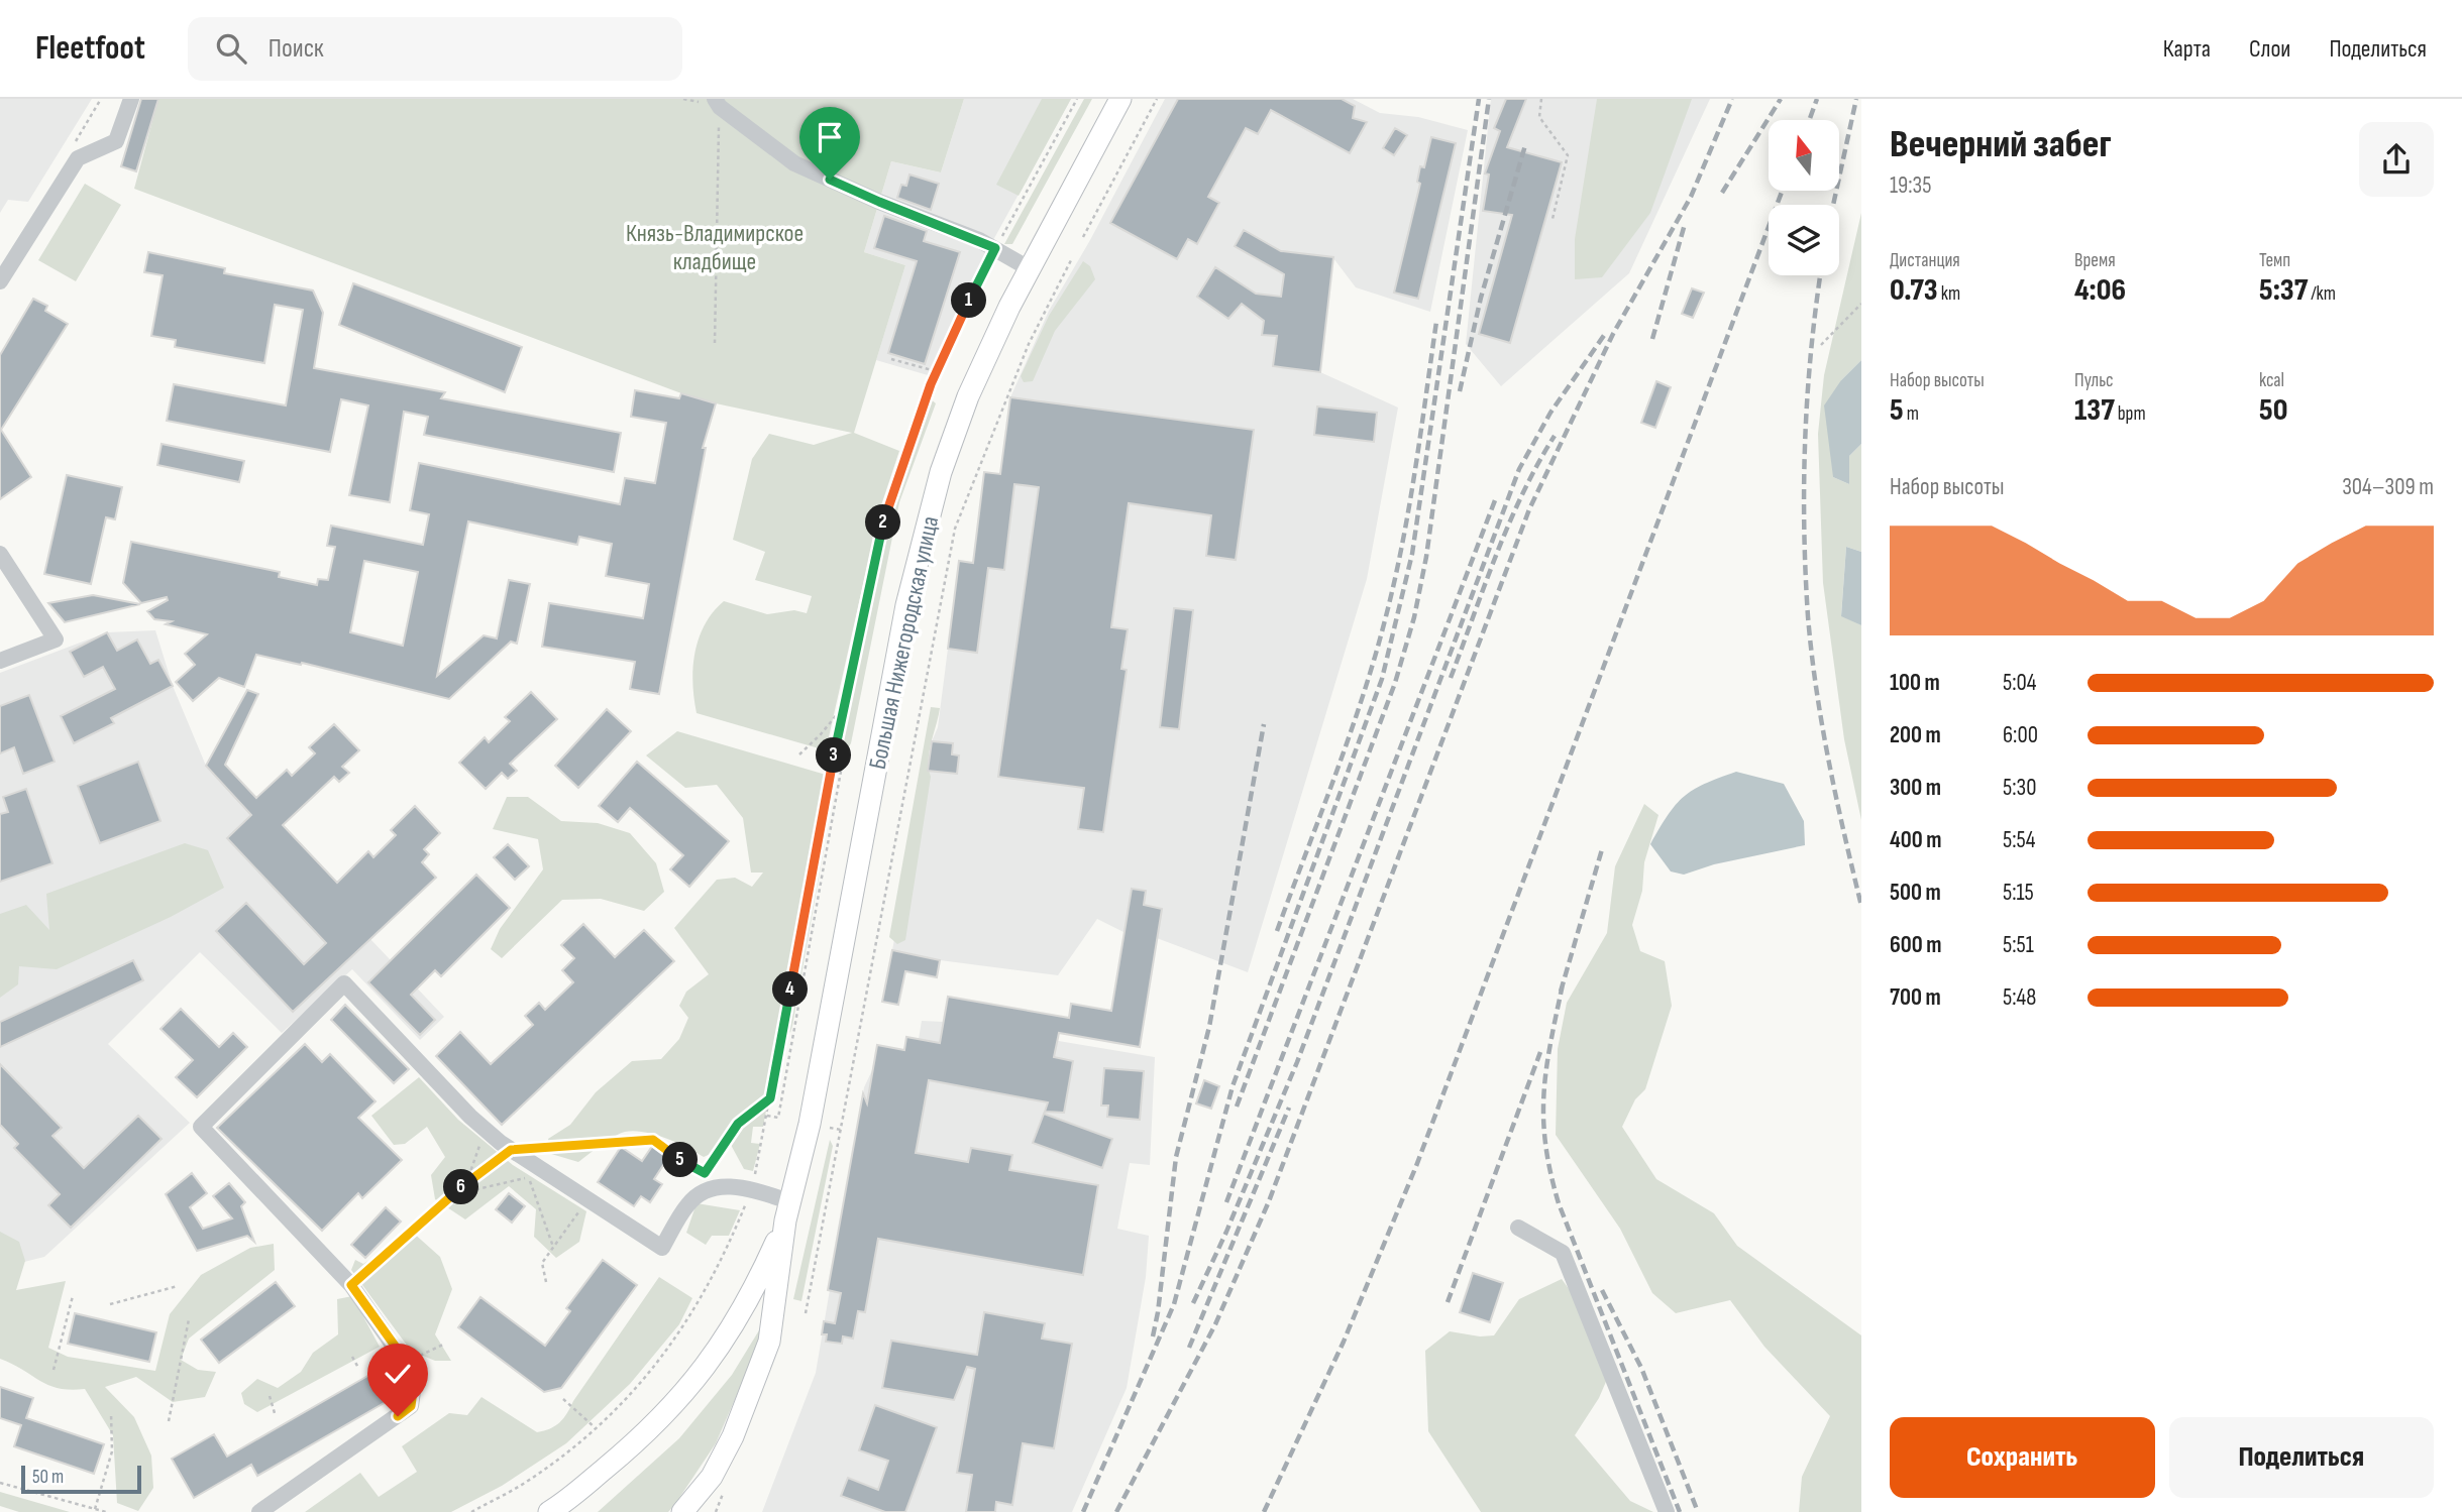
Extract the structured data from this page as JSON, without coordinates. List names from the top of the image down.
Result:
{
  "streets": {
    "main road": ["Большая Нижегородская улица"]
  },
  "parks": ["Князь-Владимирское кладбище"],
  "scale_bar": "50 m",
  "north": "top",
  "page": {
    "header": "Fleetfoot",
    "search": "Поиск",
    "nav": ["Карта", "Слои", "Поделиться"],
    "heading": ["Вечерний забег", "19:35"],
    "stats": [
      ["Дистанция", "0.73 km"],
      ["Время", "4:06"],
      ["Темп", "5:37 /km"],
      ["Набор высоты", "5 m"],
      ["Пульс", "137 bpm"],
      ["kcal", "50"]
    ],
    "pins": [
      "1",
      "2",
      "3",
      "4",
      "5",
      "6"
    ],
    "chart": ["Набор высоты", "304–309 m"],
    "list": [
      {
        "name": "100 m",
        "note": "5:04"
      },
      {
        "name": "200 m",
        "note": "6:00"
      },
      {
        "name": "300 m",
        "note": "5:30"
      },
      {
        "name": "400 m",
        "note": "5:54"
      },
      {
        "name": "500 m",
        "note": "5:15"
      },
      {
        "name": "600 m",
        "note": "5:51"
      },
      {
        "name": "700 m",
        "note": "5:48"
      }
    ],
    "buttons": ["Сохранить", "Поделиться"],
    "scale": "50 m"
  }
}
